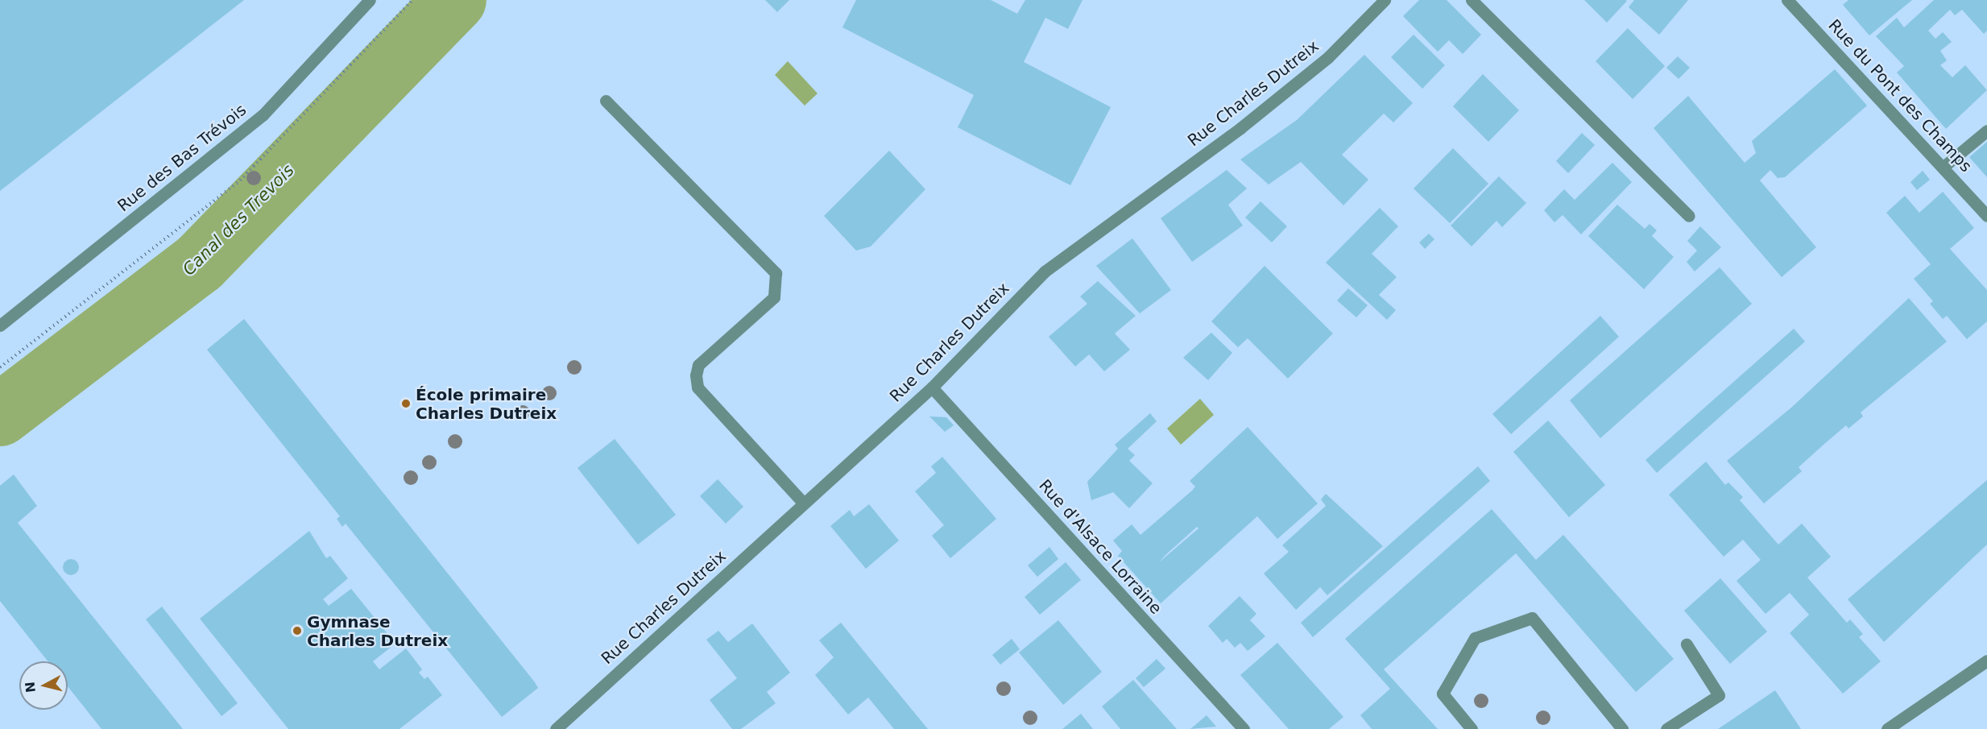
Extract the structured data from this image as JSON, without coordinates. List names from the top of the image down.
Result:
{
  "streets": {
    "street": [
      "Rue Charles Dutreix",
      "Rue du Pont des Champs",
      "Rue des Bas Trévois",
      "Rue d'Alsace Lorraine"
    ]
  },
  "crossings": [
    ["Rue Charles Dutreix", "Rue d'Alsace Lorraine"]
  ],
  "water": ["Canal des Trevois"],
  "places": ["École primaire Charles Dutreix", "Gymnase Charles Dutreix"],
  "north": "left"
}
